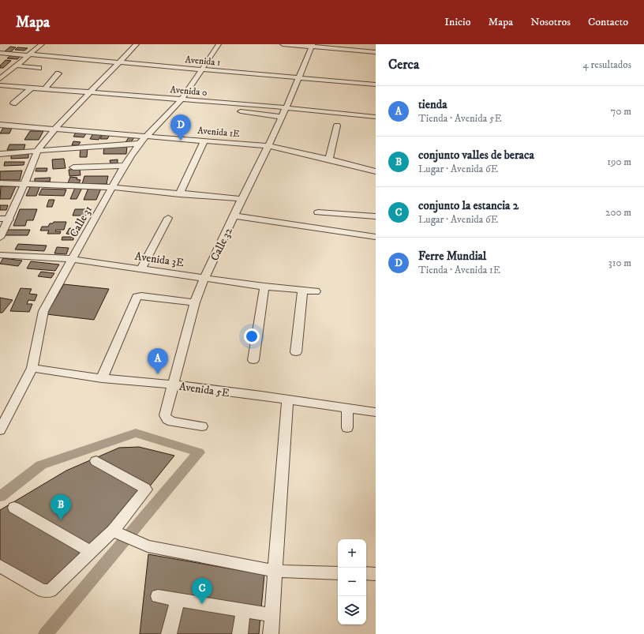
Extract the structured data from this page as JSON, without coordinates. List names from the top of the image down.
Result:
{
  "streets": {
    "street": [
      "Avenida 1",
      "Avenida 0",
      "Avenida 1E",
      "Calle 31",
      "Calle 32",
      "Avenida 3E",
      "Avenida 5E"
    ]
  },
  "crossings": [
    ["Avenida 1", "Calle 31"],
    ["Avenida 1", "Calle 32"],
    ["Avenida 0", "Calle 31"],
    ["Avenida 0", "Calle 32"],
    ["Avenida 1E", "Calle 31"],
    ["Avenida 1E", "Calle 32"],
    ["Calle 31", "Avenida 3E"],
    ["Calle 31", "Avenida 5E"],
    ["Calle 32", "Avenida 3E"],
    ["Calle 32", "Avenida 5E"]
  ],
  "page": {
    "header": "Mapa",
    "nav": [
      "Inicio",
      "Mapa",
      "Nosotros",
      "Contacto"
    ],
    "heading": ["Cerca", "4 resultados"],
    "list": [
      {
        "mark": "A",
        "name": "tienda",
        "note": "Tienda · Avenida 5E",
        "value": "70 m"
      },
      {
        "mark": "B",
        "name": "conjunto valles de beraca",
        "note": "Lugar · Avenida 6E",
        "value": "190 m"
      },
      {
        "mark": "C",
        "name": "conjunto la estancia 2",
        "note": "Lugar · Avenida 6E",
        "value": "200 m"
      },
      {
        "mark": "D",
        "name": "Ferre Mundial",
        "note": "Tienda · Avenida 1E",
        "value": "310 m"
      }
    ],
    "pins": [
      "D",
      "A",
      "B",
      "C"
    ],
    "map_buttons": ["+", "−"]
  }
}
